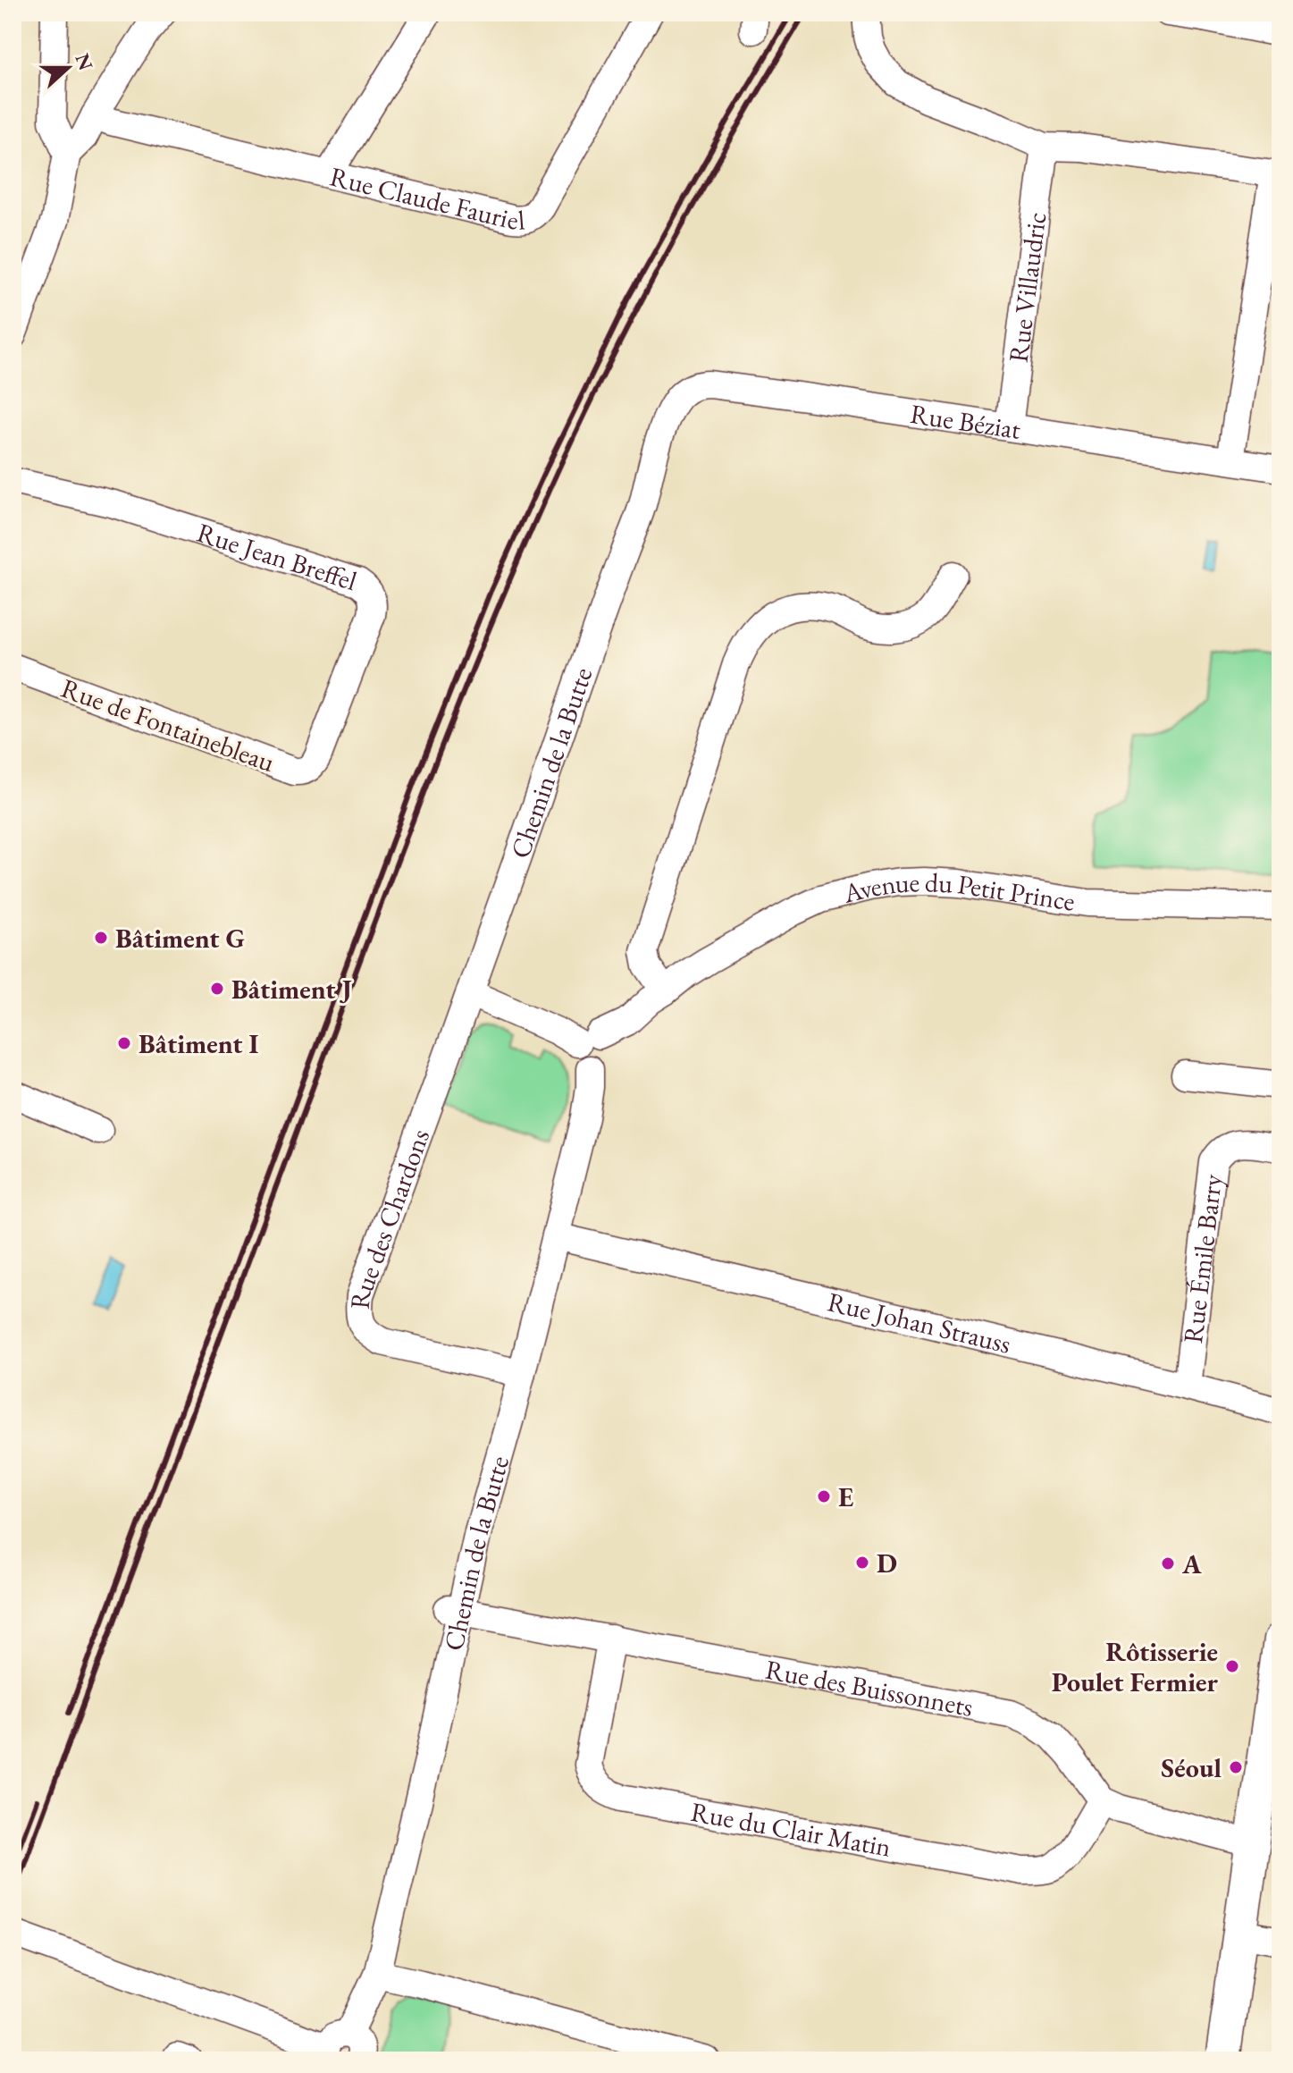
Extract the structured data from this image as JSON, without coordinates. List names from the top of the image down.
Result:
{
  "streets": {
    "street": [
      "Rue Claude Fauriel",
      "Rue Villaudric",
      "Rue Béziat",
      "Rue Jean Breffel",
      "Rue de Fontainebleau",
      "Chemin de la Butte",
      "Avenue du Petit Prince",
      "Rue des Chardons",
      "Rue Émile Barry",
      "Rue Johan Strauss",
      "Rue des Buissonnets",
      "Rue du Clair Matin"
    ]
  },
  "crossings": [
    ["Rue Villaudric", "Rue Béziat"],
    ["Rue Béziat", "Chemin de la Butte"],
    ["Rue Jean Breffel", "Rue de Fontainebleau"],
    ["Chemin de la Butte", "Avenue du Petit Prince"],
    ["Chemin de la Butte", "Rue des Chardons"],
    ["Chemin de la Butte", "Rue Johan Strauss"],
    ["Chemin de la Butte", "Rue des Buissonnets"],
    ["Rue Émile Barry", "Rue Johan Strauss"],
    ["Rue des Buissonnets", "Rue du Clair Matin"]
  ],
  "places": [
    "Bâtiment G",
    "Bâtiment J",
    "Bâtiment I",
    "E",
    "D",
    "A",
    "Rôtisserie Poulet Fermier",
    "Séoul"
  ],
  "north": "right"
}
